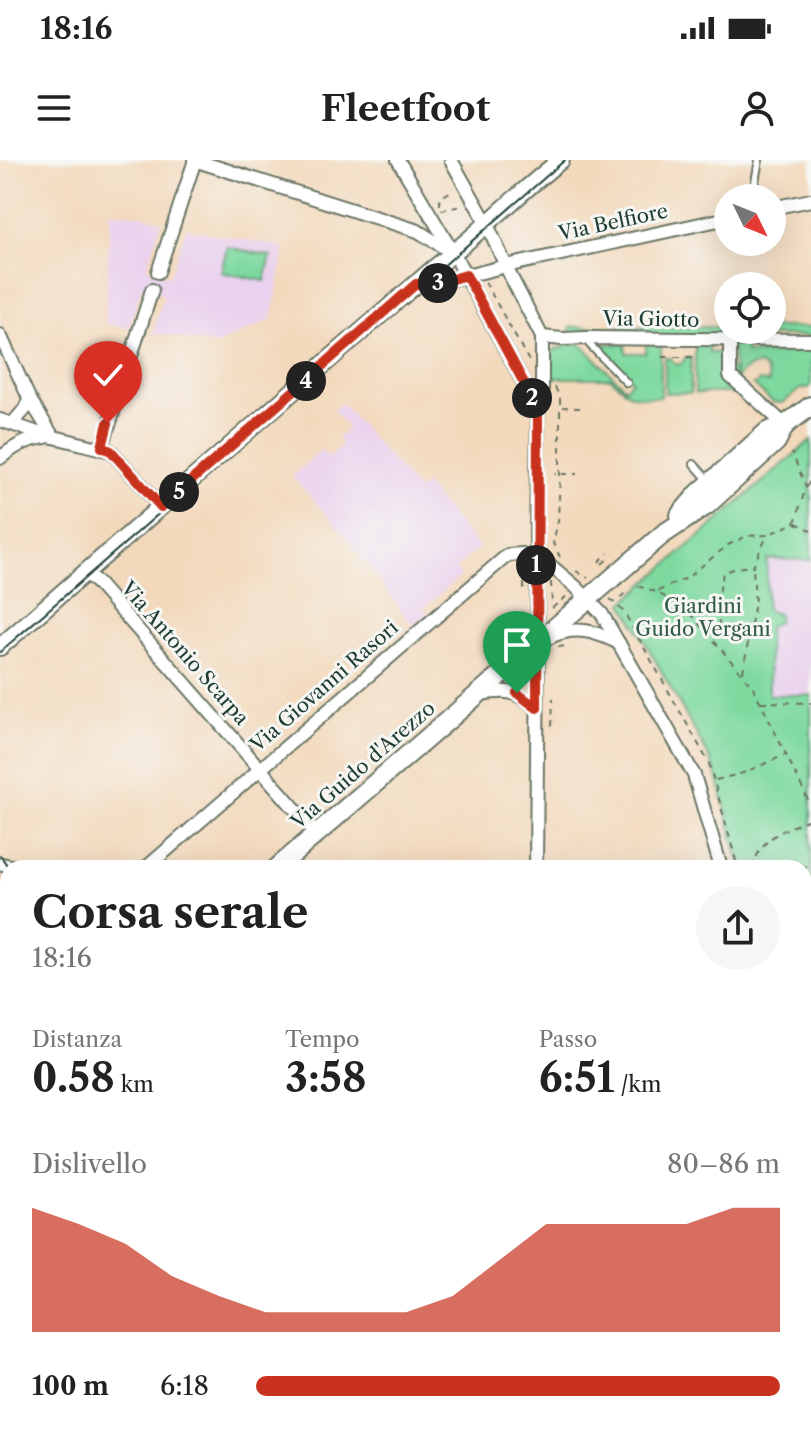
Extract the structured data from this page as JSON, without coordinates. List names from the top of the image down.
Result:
{
  "streets": {
    "main road": ["Via Guido d'Arezzo"],
    "street": [
      "Via Belfiore",
      "Via Giotto",
      "Via Antonio Scarpa",
      "Via Giovanni Rasori"
    ]
  },
  "crossings": [
    ["Via Antonio Scarpa", "Via Giovanni Rasori"],
    ["Via Antonio Scarpa", "Via Guido d'Arezzo"]
  ],
  "parks": ["Giardini Guido Vergani"],
  "north": "bottom right",
  "page": {
    "status": "18:16",
    "header": "Fleetfoot",
    "pins": [
      "3",
      "4",
      "2",
      "5",
      "1"
    ],
    "heading": ["Corsa serale", "18:16"],
    "stats": [
      ["Distanza", "0.58 km"],
      ["Tempo", "3:58"],
      ["Passo", "6:51 /km"]
    ],
    "chart": ["Dislivello", "80–86 m"],
    "list": [
      {
        "name": "100 m",
        "note": "6:18"
      }
    ]
  }
}
